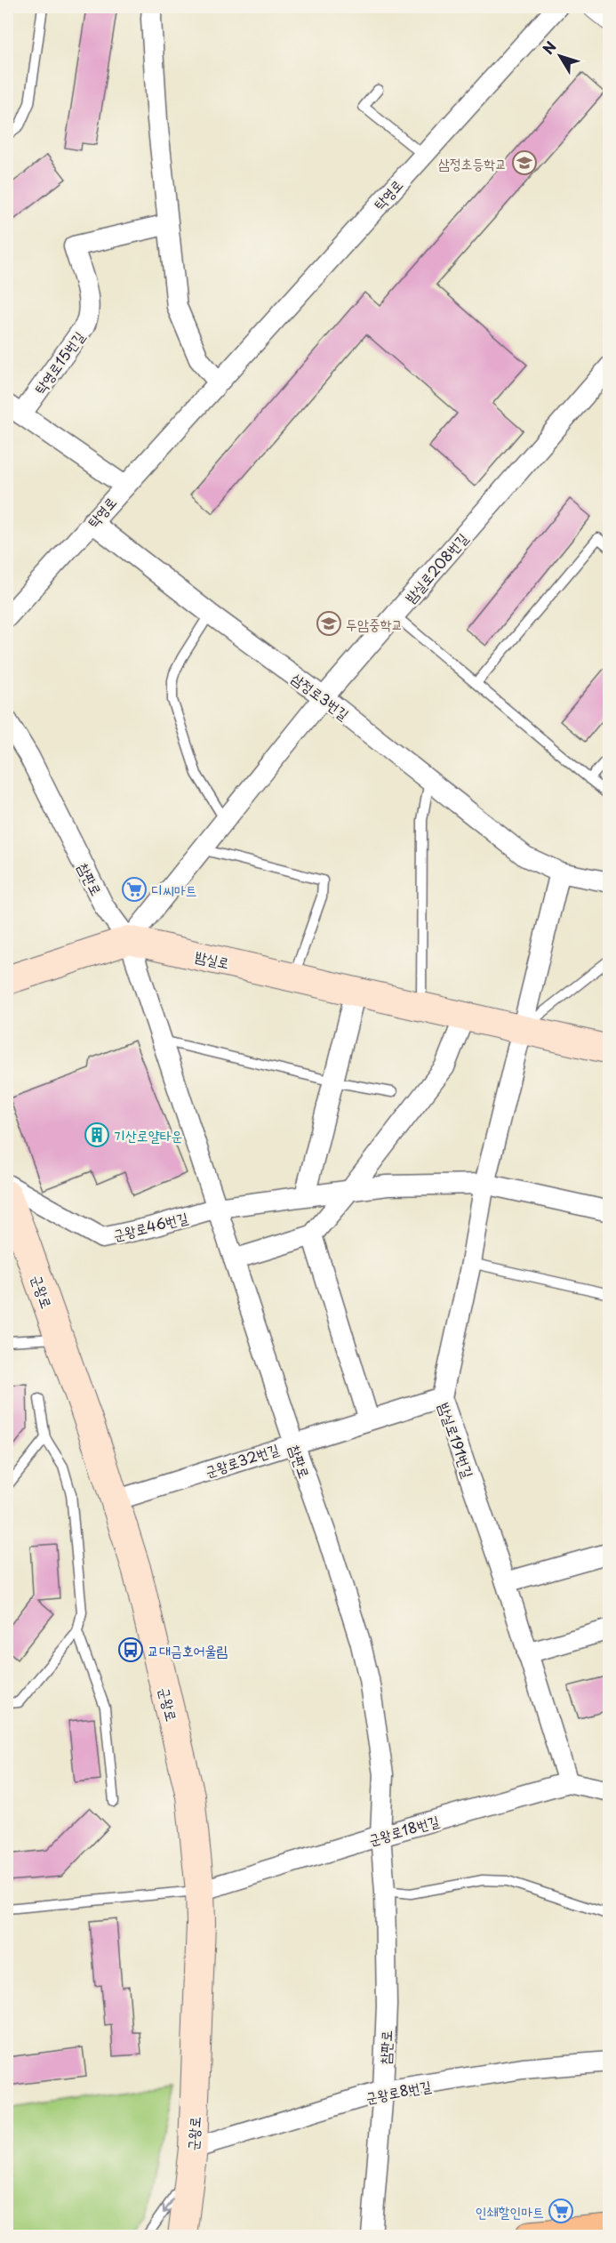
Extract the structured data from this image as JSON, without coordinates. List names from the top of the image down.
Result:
{
  "streets": {
    "main road": ["밤실로", "군왕로"],
    "street": [
      "탁영로",
      "탁영로15번길",
      "밤실로208번길",
      "삼정로3번길",
      "참판로",
      "군왕로46번길",
      "밤실로191번길",
      "군왕로32번길",
      "군왕로18번길",
      "군왕로8번길"
    ]
  },
  "crossings": [
    ["탁영로", "탁영로15번길"],
    ["탁영로", "삼정로3번길"],
    ["밤실로208번길", "삼정로3번길"],
    ["밤실로208번길", "참판로"],
    ["밤실로208번길", "밤실로"],
    ["참판로", "밤실로"],
    ["참판로", "군왕로46번길"],
    ["참판로", "군왕로32번길"],
    ["참판로", "군왕로18번길"],
    ["참판로", "군왕로8번길"],
    ["밤실로", "밤실로191번길"],
    ["군왕로46번길", "군왕로"],
    ["군왕로46번길", "밤실로191번길"],
    ["군왕로", "군왕로32번길"],
    ["군왕로", "군왕로18번길"],
    ["군왕로", "군왕로8번길"],
    ["밤실로191번길", "군왕로32번길"],
    ["밤실로191번길", "군왕로18번길"]
  ],
  "places": {
    "school or university": ["삼정초등학교", "두암중학교"],
    "supermarket": ["디씨마트", "인쇄할인마트"],
    "building": ["기산로얄타운"],
    "bus stop": ["교대금호어울림"]
  },
  "north": "top left"
}
